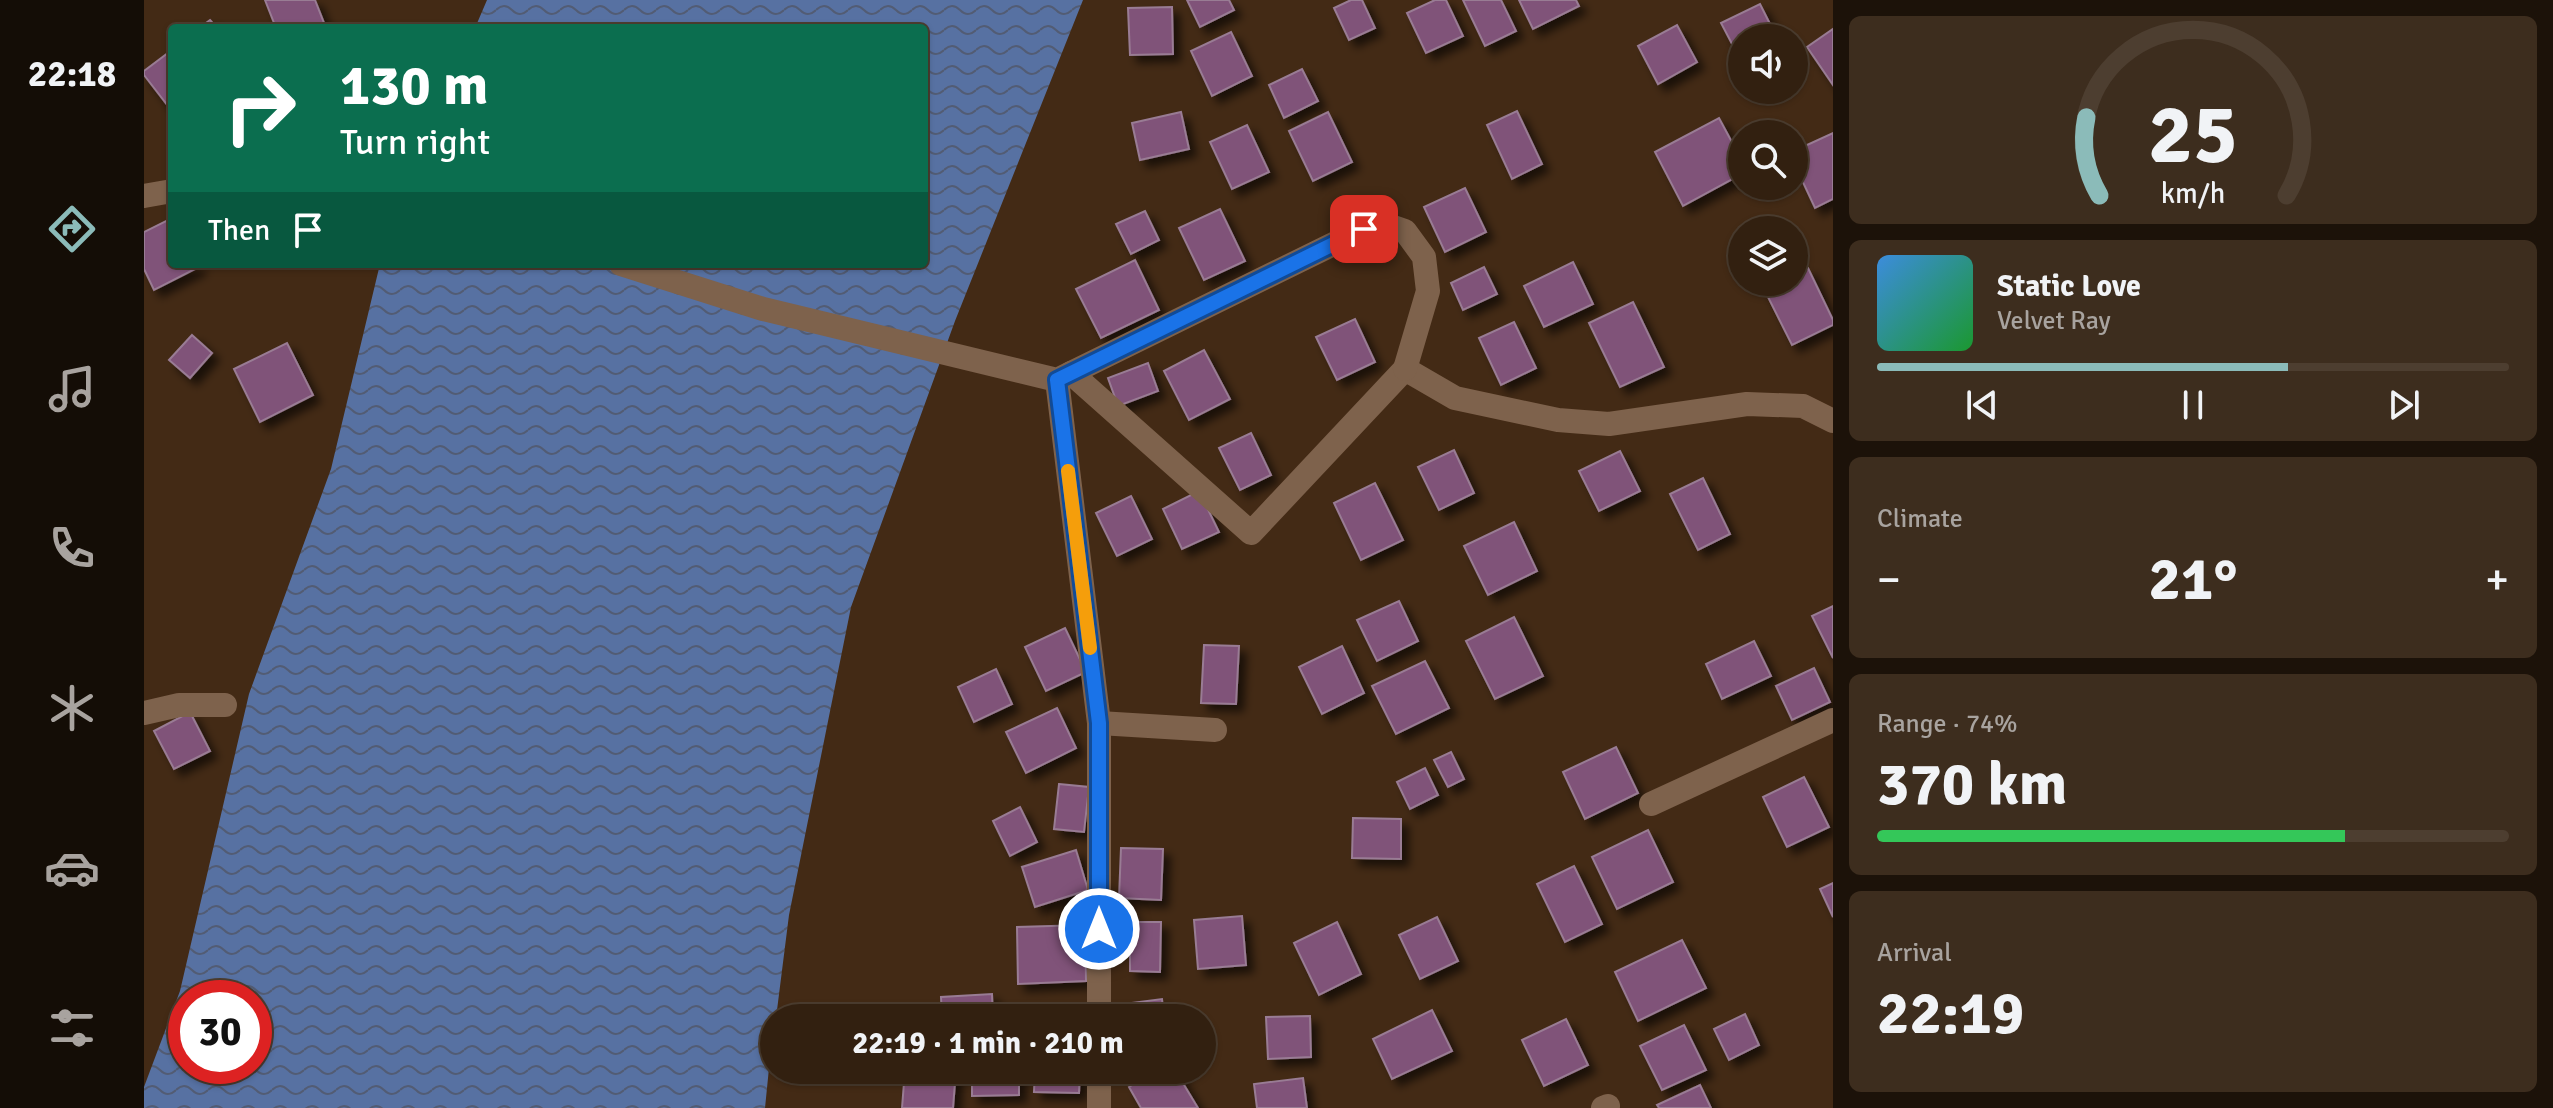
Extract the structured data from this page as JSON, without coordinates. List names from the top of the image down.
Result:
{
  "page": {
    "tabs": "22:18",
    "turn": ["130 m", "Turn right"],
    "then": "Then",
    "song": ["Static Love", "Velvet Ray"],
    "tile": [
      "Climate",
      ["Range · 74%", "370 km"],
      ["Arrival", "22:19"]
    ],
    "heat": ["−", "21°", "+"],
    "limit": "30",
    "trip": "22:19 · 1 min · 210 m",
    "gauge": ["25", "km/h"]
  }
}
